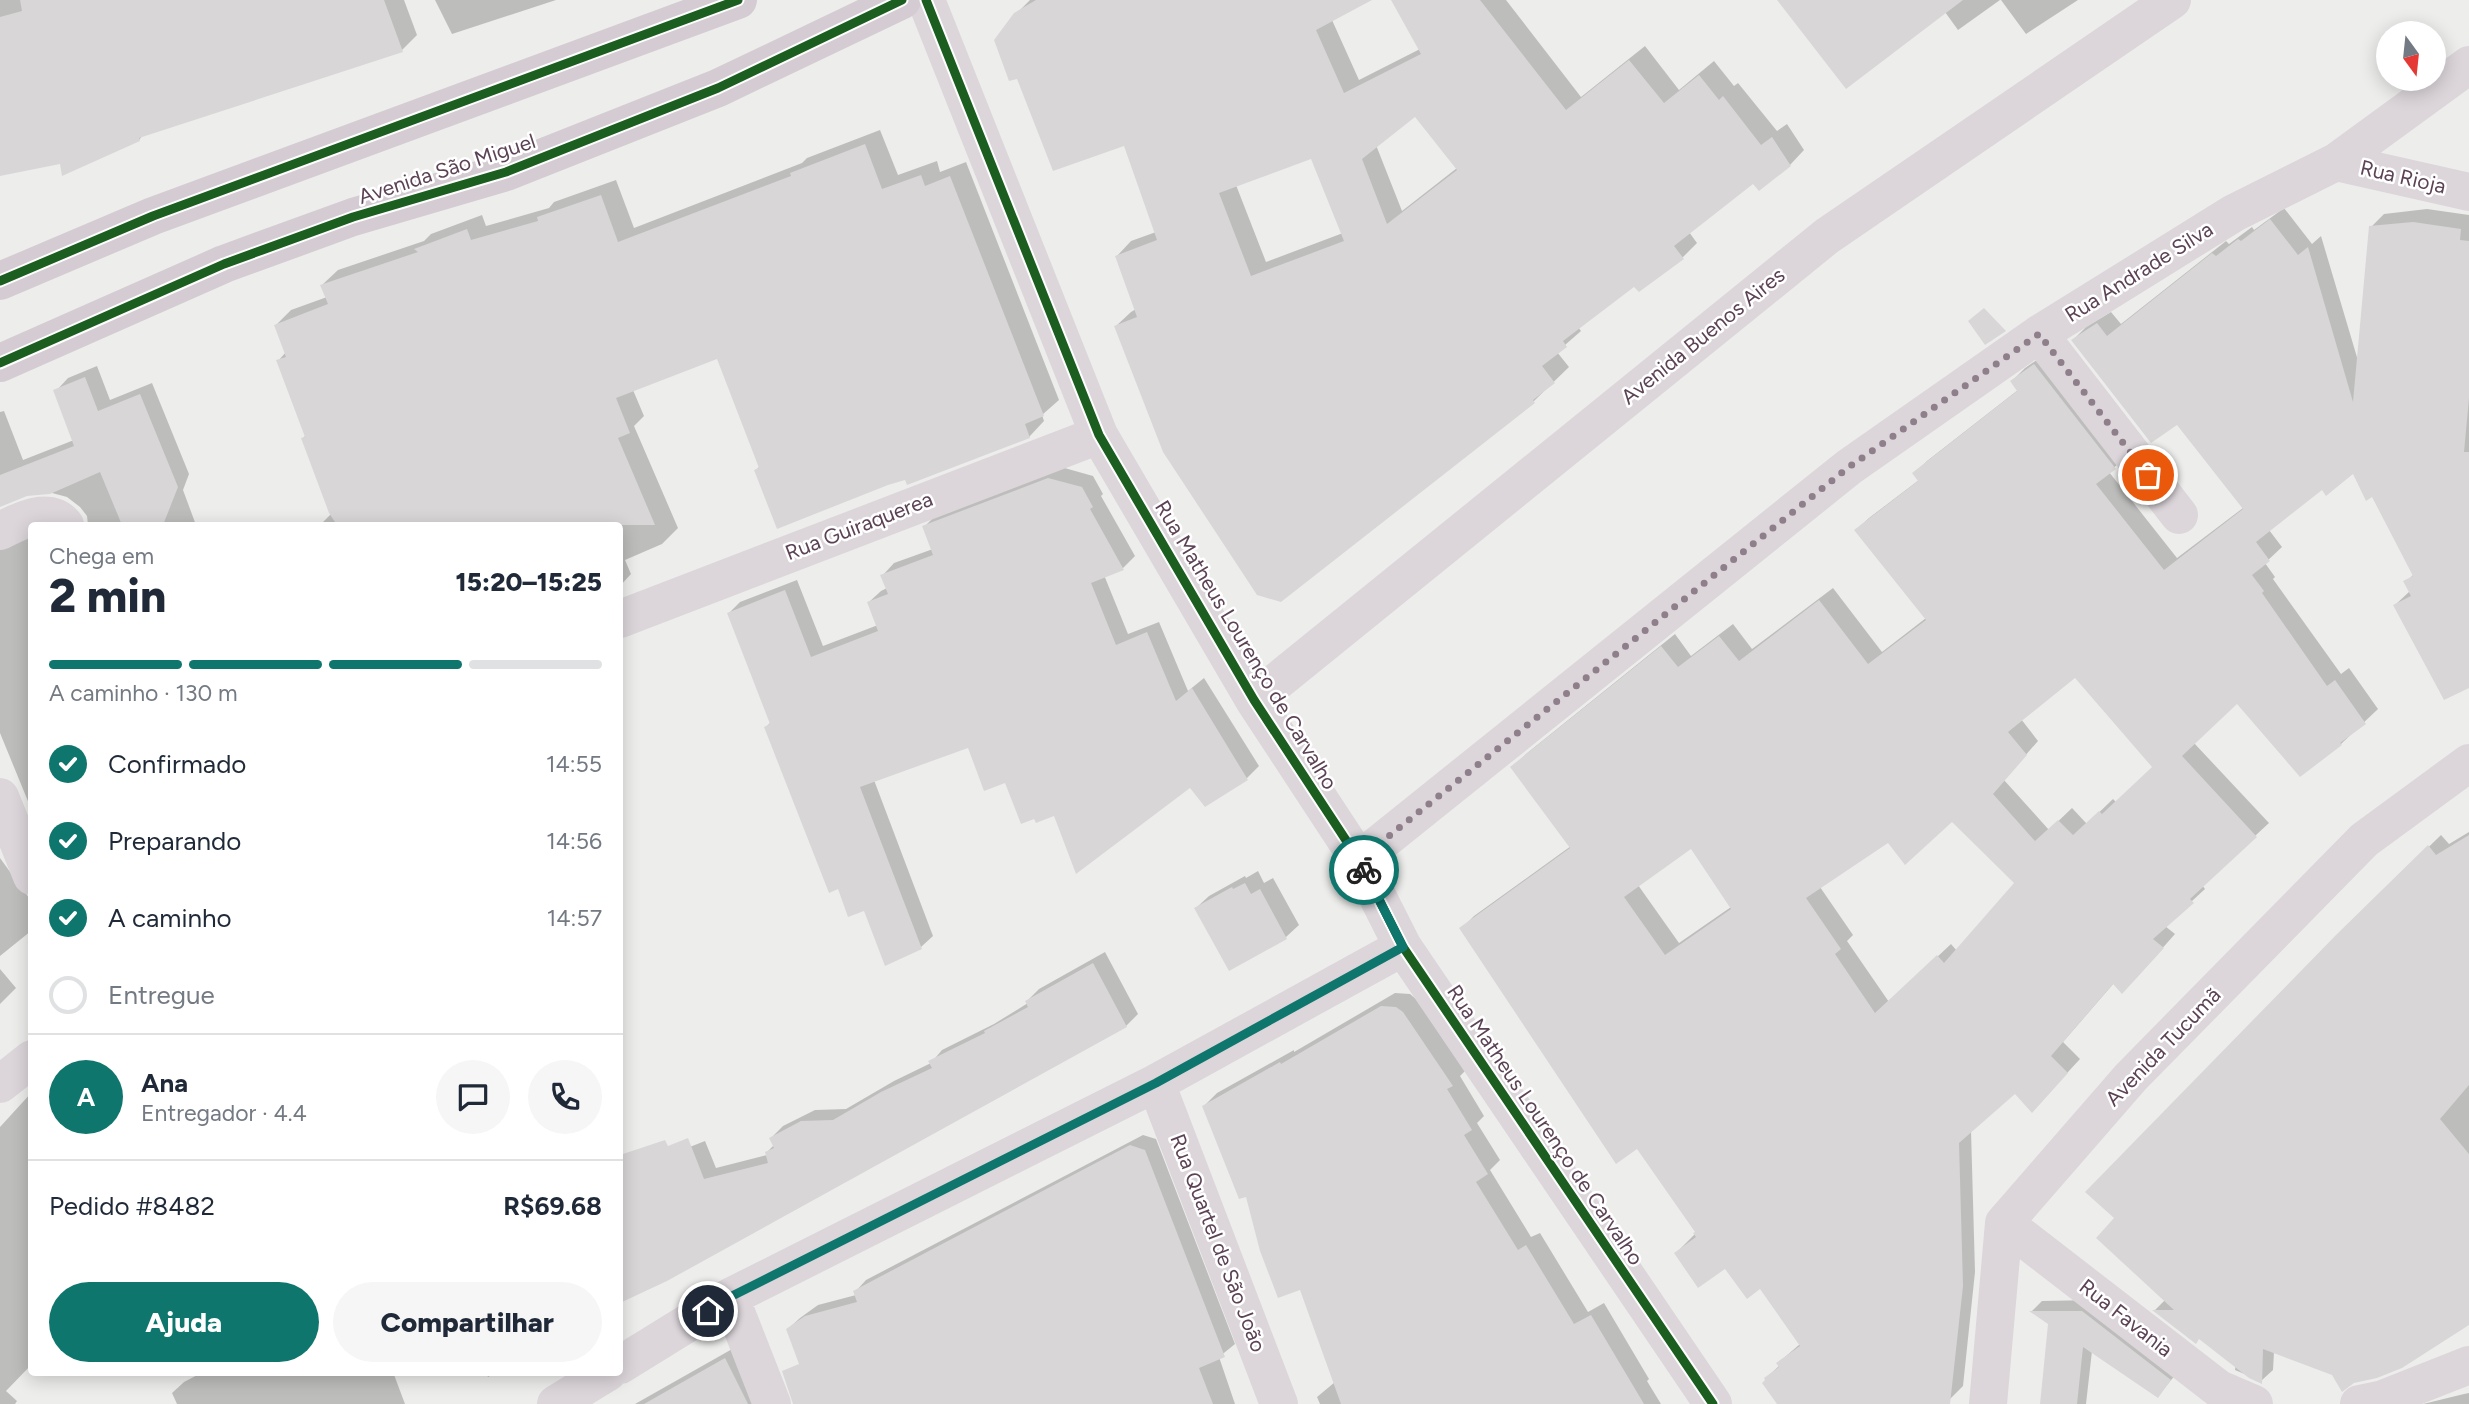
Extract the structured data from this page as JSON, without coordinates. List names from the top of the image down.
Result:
{
  "streets": {
    "main road": ["Avenida São Miguel"],
    "street": [
      "Rua Rioja",
      "Rua Andrade Silva",
      "Avenida Buenos Aires",
      "Rua Guiraquerea",
      "Rua Matheus Lourenço de Carvalho",
      "Avenida Tucumã",
      "Rua Quartel de São João",
      "Rua Favania"
    ]
  },
  "crossings": [
    ["Rua Rioja", "Rua Andrade Silva"],
    ["Rua Andrade Silva", "Rua Matheus Lourenço de Carvalho"],
    ["Avenida Buenos Aires", "Rua Matheus Lourenço de Carvalho"],
    ["Rua Guiraquerea", "Rua Matheus Lourenço de Carvalho"],
    ["Avenida Tucumã", "Rua Favania"]
  ],
  "north": "bottom",
  "page": {
    "heading": ["2 min", "Chega em", "15:20–15:25"],
    "panel": [
      "Ana",
      "Entregador · 4.4",
      "Pedido #8482",
      "R$69.68"
    ],
    "bar": "A caminho · 130 m",
    "list": [
      ["Confirmado", "14:55"],
      ["Preparando", "14:56"],
      ["A caminho", "14:57"],
      "Entregue"
    ],
    "round": "A",
    "buttons": ["Ajuda", "Compartilhar"]
  }
}
